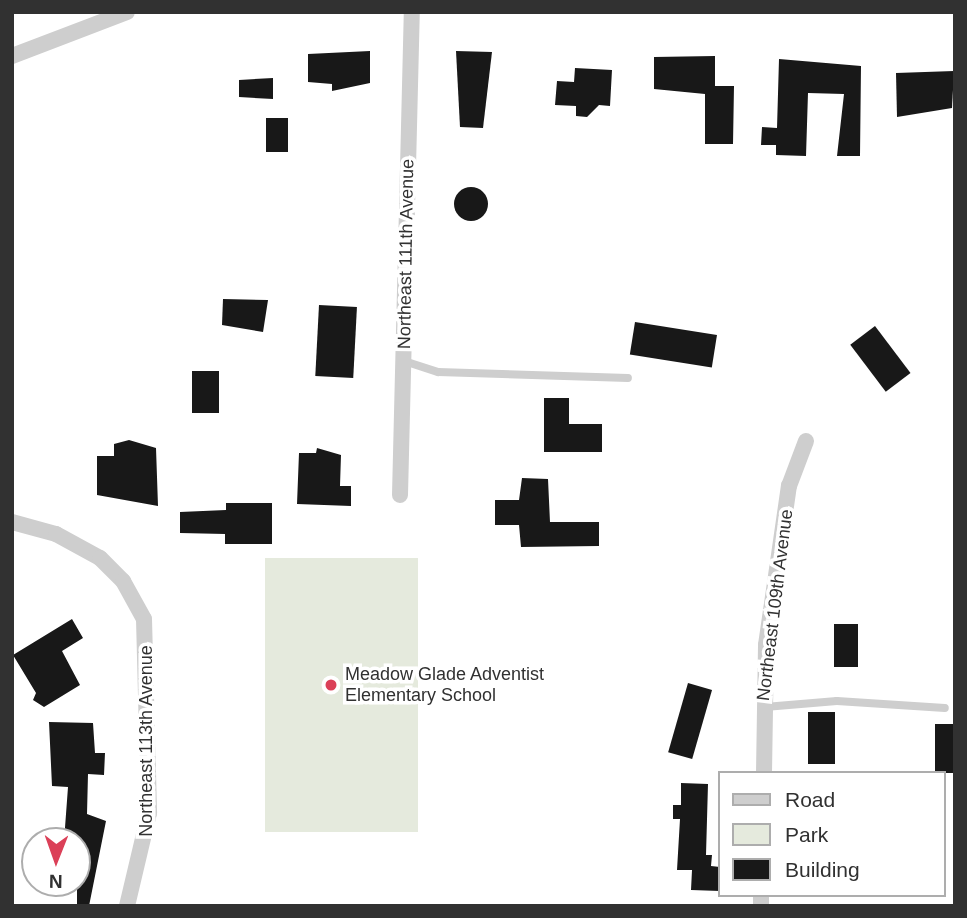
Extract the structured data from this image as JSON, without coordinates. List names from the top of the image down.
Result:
{
  "streets": {
    "street": ["Northeast 111th Avenue", "Northeast 109th Avenue", "Northeast 113th Avenue"]
  },
  "places": ["Meadow Glade Adventist Elementary School"],
  "legend": ["Road", "Park", "Building"],
  "north": "bottom"
}
